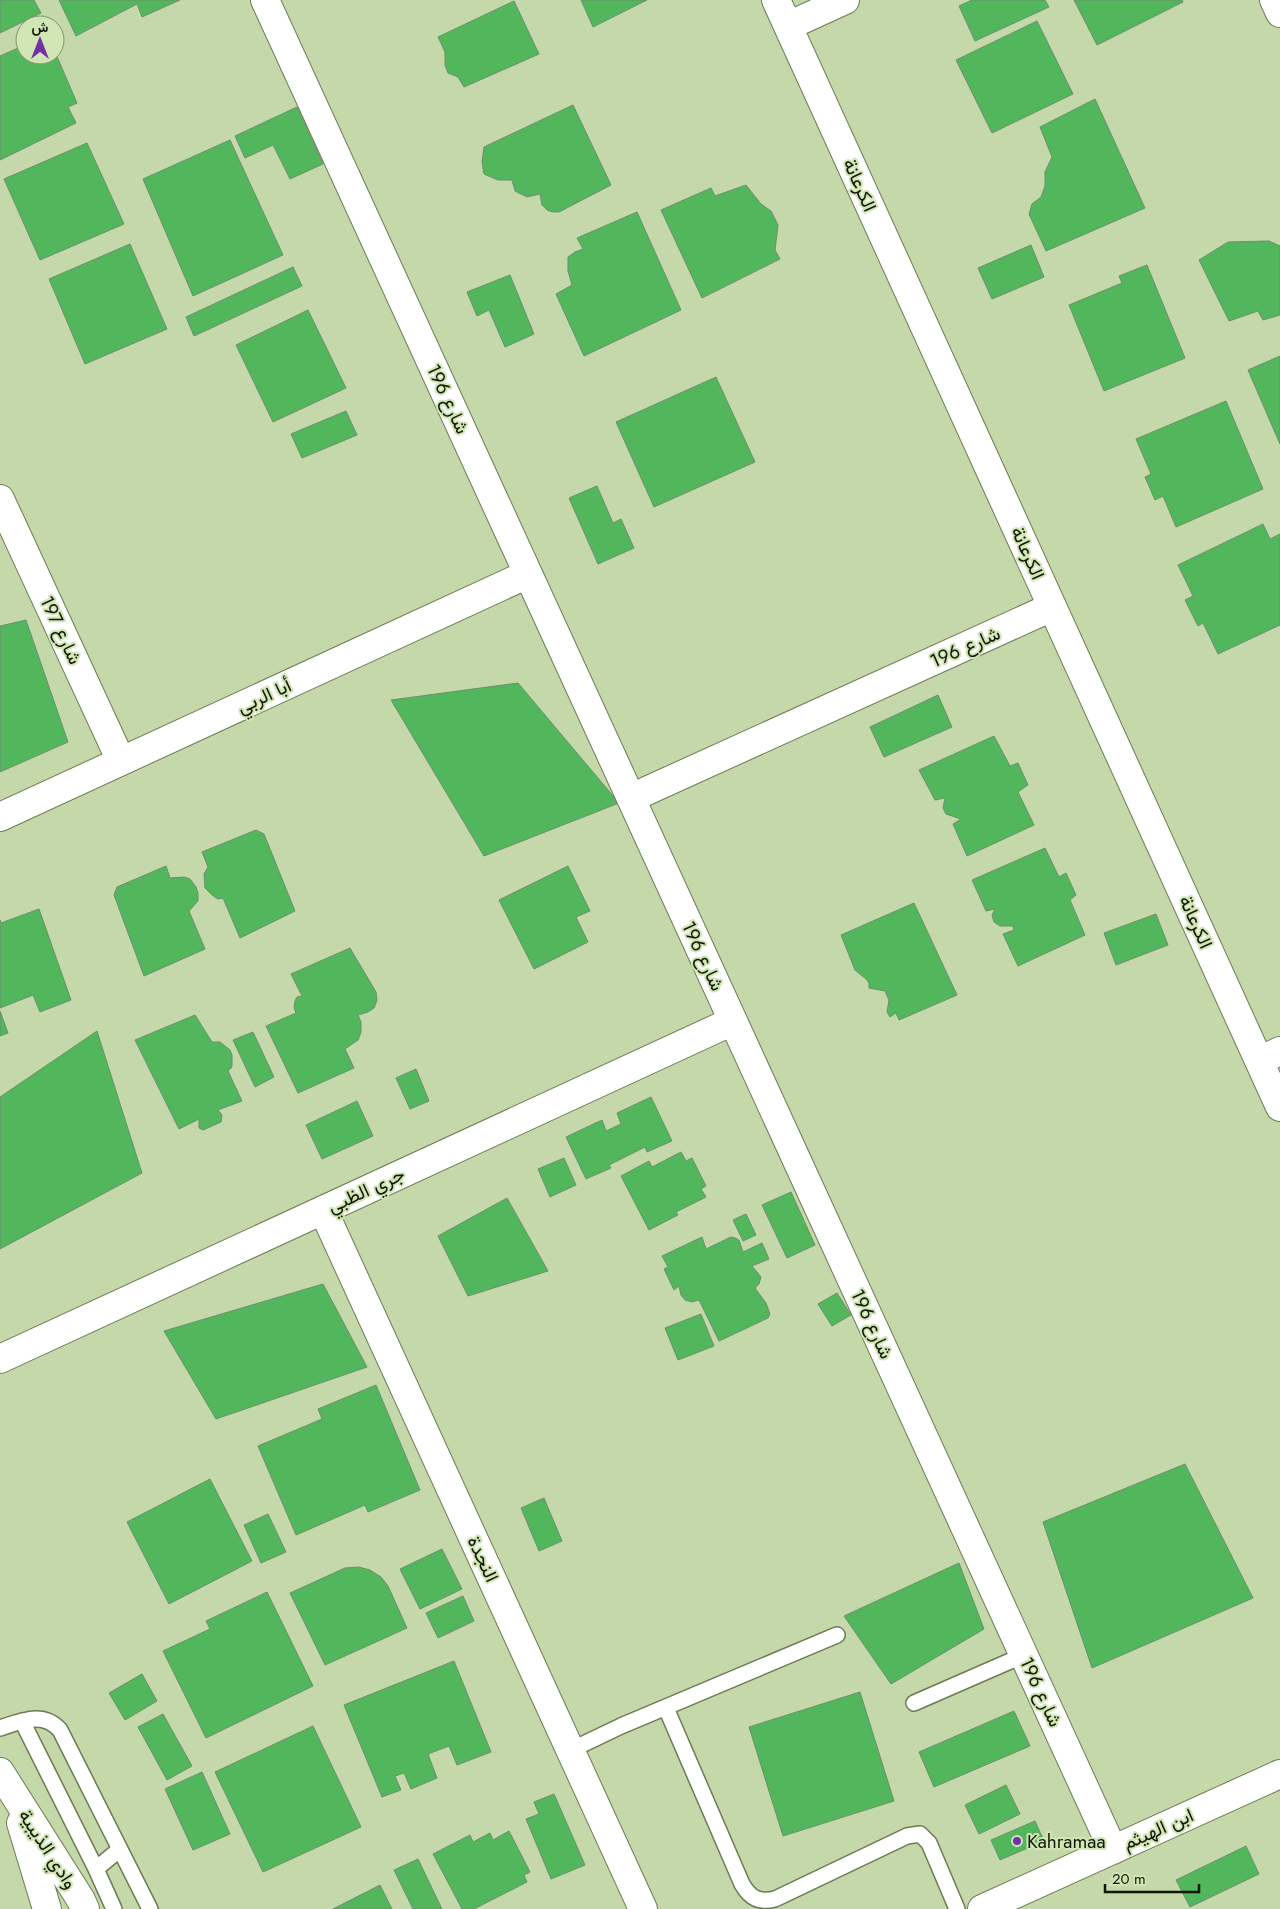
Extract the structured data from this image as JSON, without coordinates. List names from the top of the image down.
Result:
{
  "streets": {
    "street": [
      "الكرعانة",
      "شارع 196",
      "شارع 197",
      "أبا الربي",
      "جري الظبي",
      "النجدة",
      "ابن الهيثم",
      "وادي الذيبية"
    ]
  },
  "crossings": [
    ["الكرعانة", "شارع 196"],
    ["شارع 196", "أبا الربي"],
    ["شارع 196", "جري الظبي"],
    ["شارع 196", "ابن الهيثم"],
    ["شارع 197", "أبا الربي"],
    ["جري الظبي", "النجدة"]
  ],
  "places": ["Kahramaa"],
  "scale_bar": "20 m",
  "north": "top"
}
